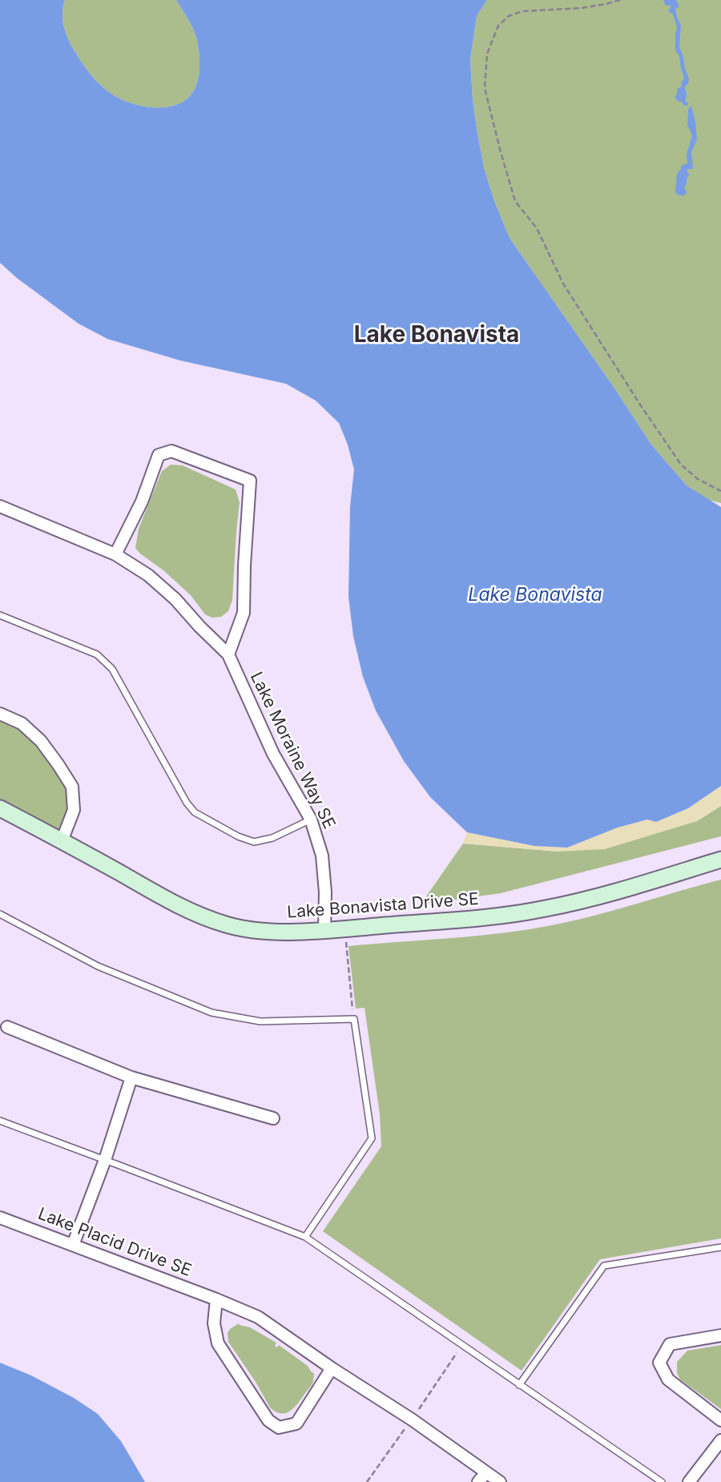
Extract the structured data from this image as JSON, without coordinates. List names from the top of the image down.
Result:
{
  "streets": {
    "street": ["Lake Moraine Way SE", "Lake Bonavista Drive SE", "Lake Placid Drive SE"]
  },
  "crossings": [
    ["Lake Moraine Way SE", "Lake Bonavista Drive SE"]
  ],
  "districts": ["Lake Bonavista"],
  "water": ["Lake Bonavista"]
}
